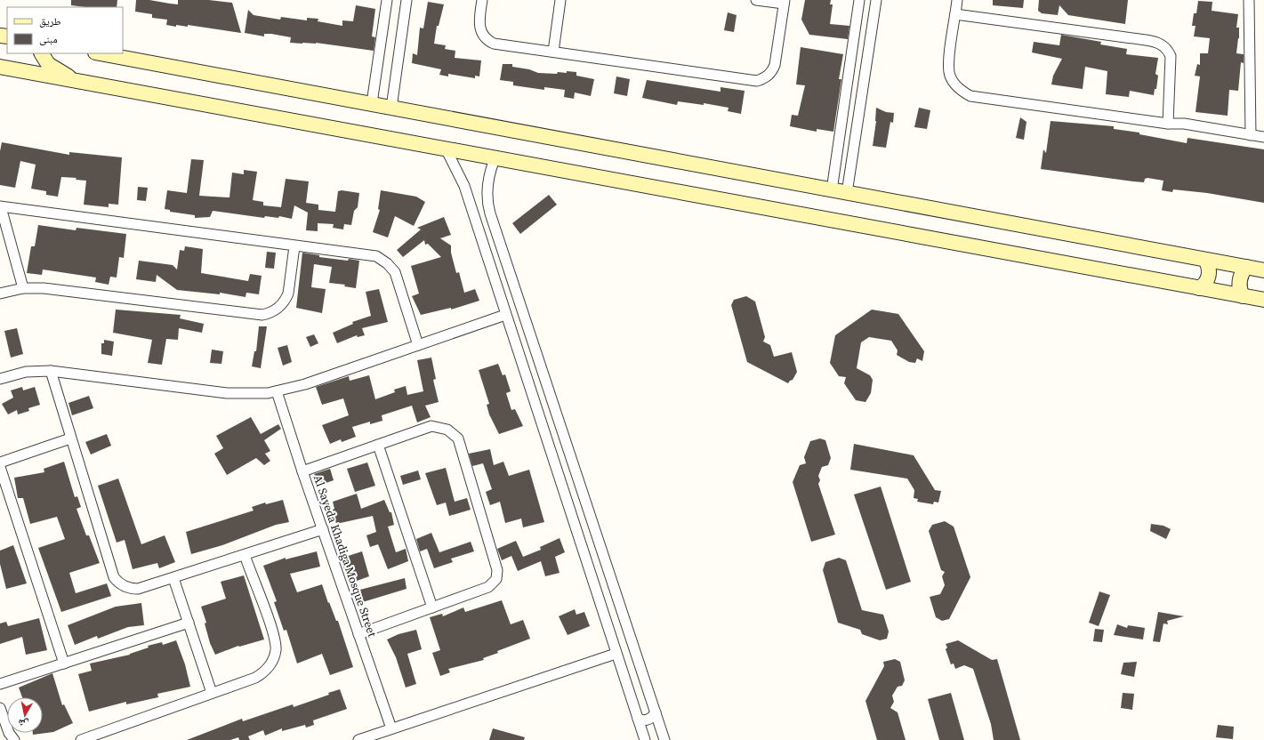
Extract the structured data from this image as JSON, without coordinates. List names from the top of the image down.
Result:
{
  "streets": {
    "street": ["Al Sayeda Khadiga Mosque Street"]
  },
  "legend": ["طريق", "مبنى"],
  "north": "bottom"
}
